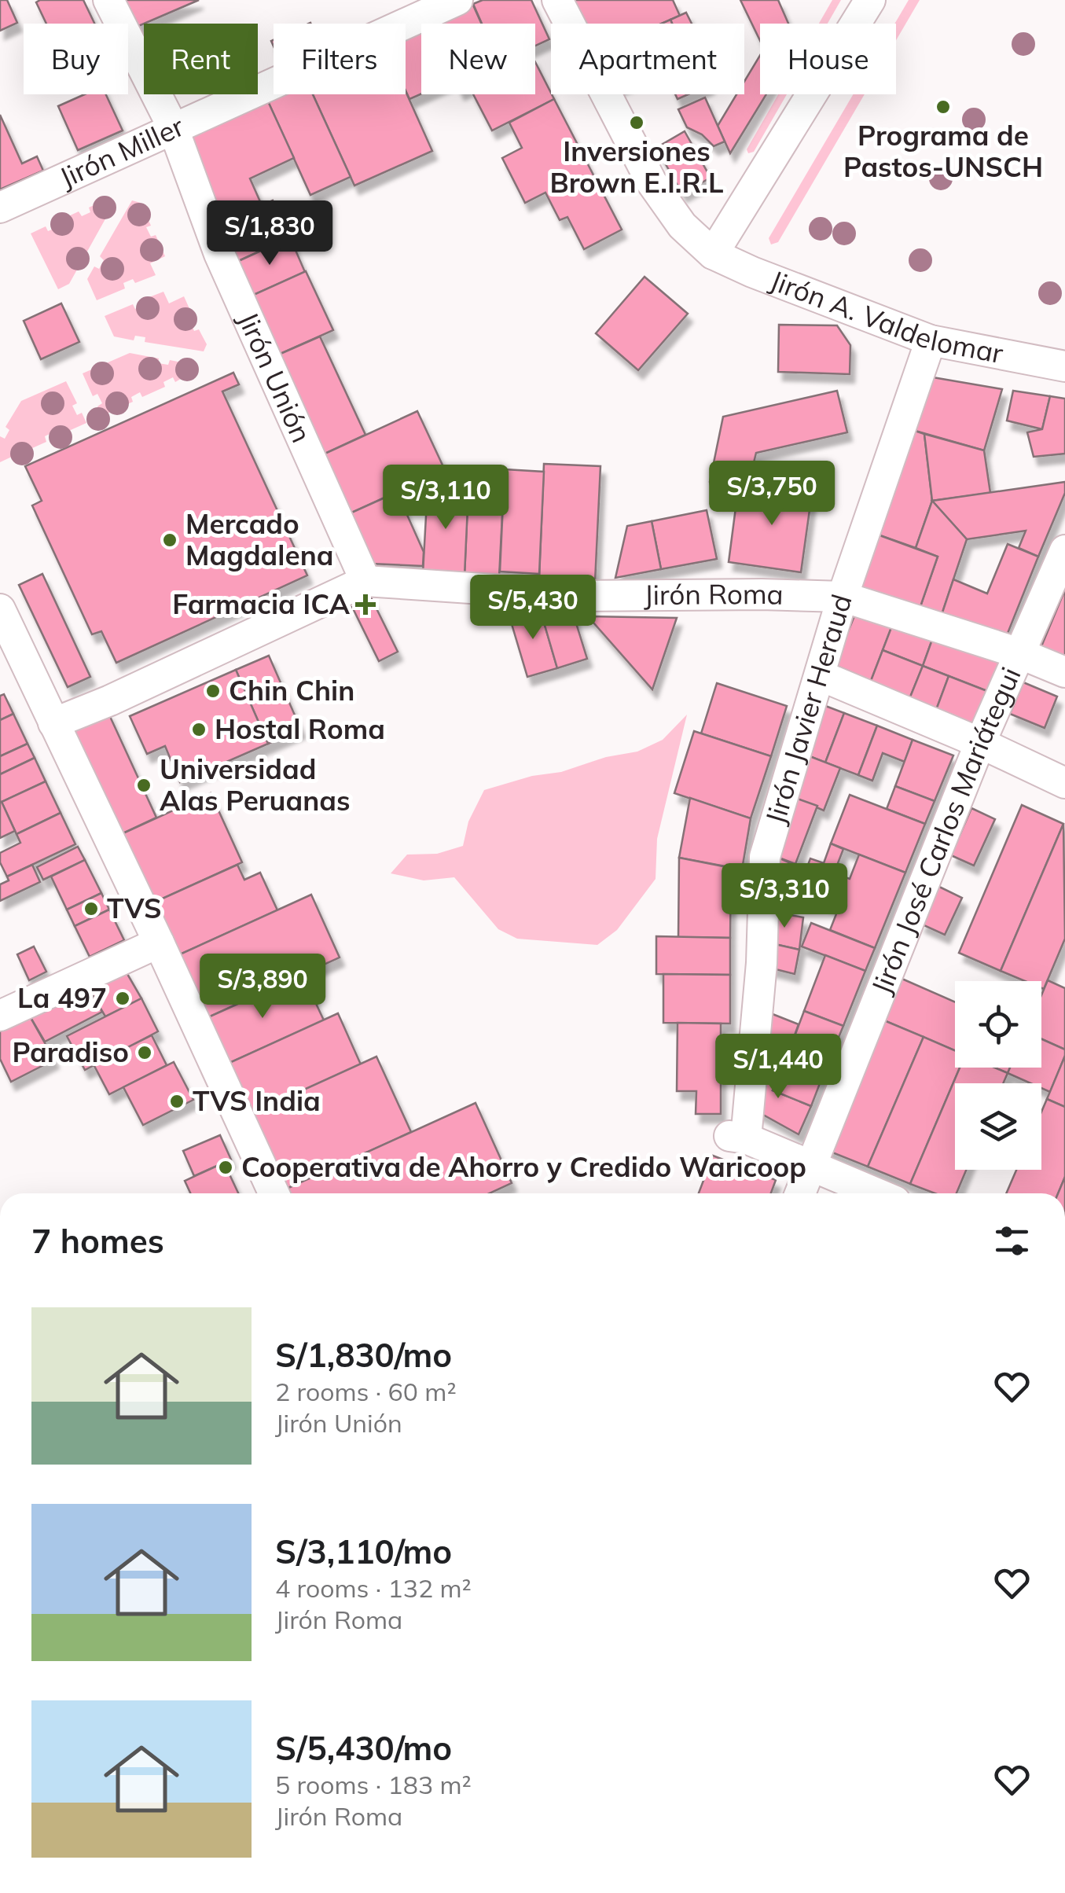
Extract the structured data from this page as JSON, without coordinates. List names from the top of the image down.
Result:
{
  "streets": {
    "street": [
      "Jirón Miller",
      "Jirón A. Valdelomar",
      "Jirón Unión",
      "Jirón Roma",
      "Jirón Javier Heraud",
      "Jirón José Carlos Mariátegui"
    ]
  },
  "crossings": [
    ["Jirón Miller", "Jirón Unión"],
    ["Jirón A. Valdelomar", "Jirón Javier Heraud"],
    ["Jirón Unión", "Jirón Roma"],
    ["Jirón Roma", "Jirón Javier Heraud"],
    ["Jirón Roma", "Jirón José Carlos Mariátegui"],
    ["Jirón Javier Heraud", "Jirón José Carlos Mariátegui"]
  ],
  "places": {
    "other": [
      "Programa de Pastos-UNSCH",
      "Inversiones Brown E.I.R.L",
      "Mercado Magdalena",
      "Chin Chin",
      "Hostal Roma",
      "Universidad Alas Peruanas",
      "TVS",
      "La 497",
      "Paradiso",
      "TVS India",
      "Cooperativa de Ahorro y Credido Waricoop"
    ],
    "health": ["Farmacia ICA"]
  },
  "page": {
    "chip": [
      "Buy",
      "Rent",
      "Filters",
      "New",
      "Apartment",
      "House"
    ],
    "price": [
      "S/1,830",
      "S/3,750",
      "S/3,110",
      "S/5,430",
      "S/3,310",
      "S/3,890",
      "S/1,440"
    ],
    "heading": "7 homes",
    "list": [
      {
        "name": "S/1,830/mo",
        "note": "2 rooms · 60 m² · Jirón Unión"
      },
      {
        "name": "S/3,110/mo",
        "note": "4 rooms · 132 m² · Jirón Roma"
      },
      {
        "name": "S/5,430/mo",
        "note": "5 rooms · 183 m² · Jirón Roma"
      }
    ]
  }
}
